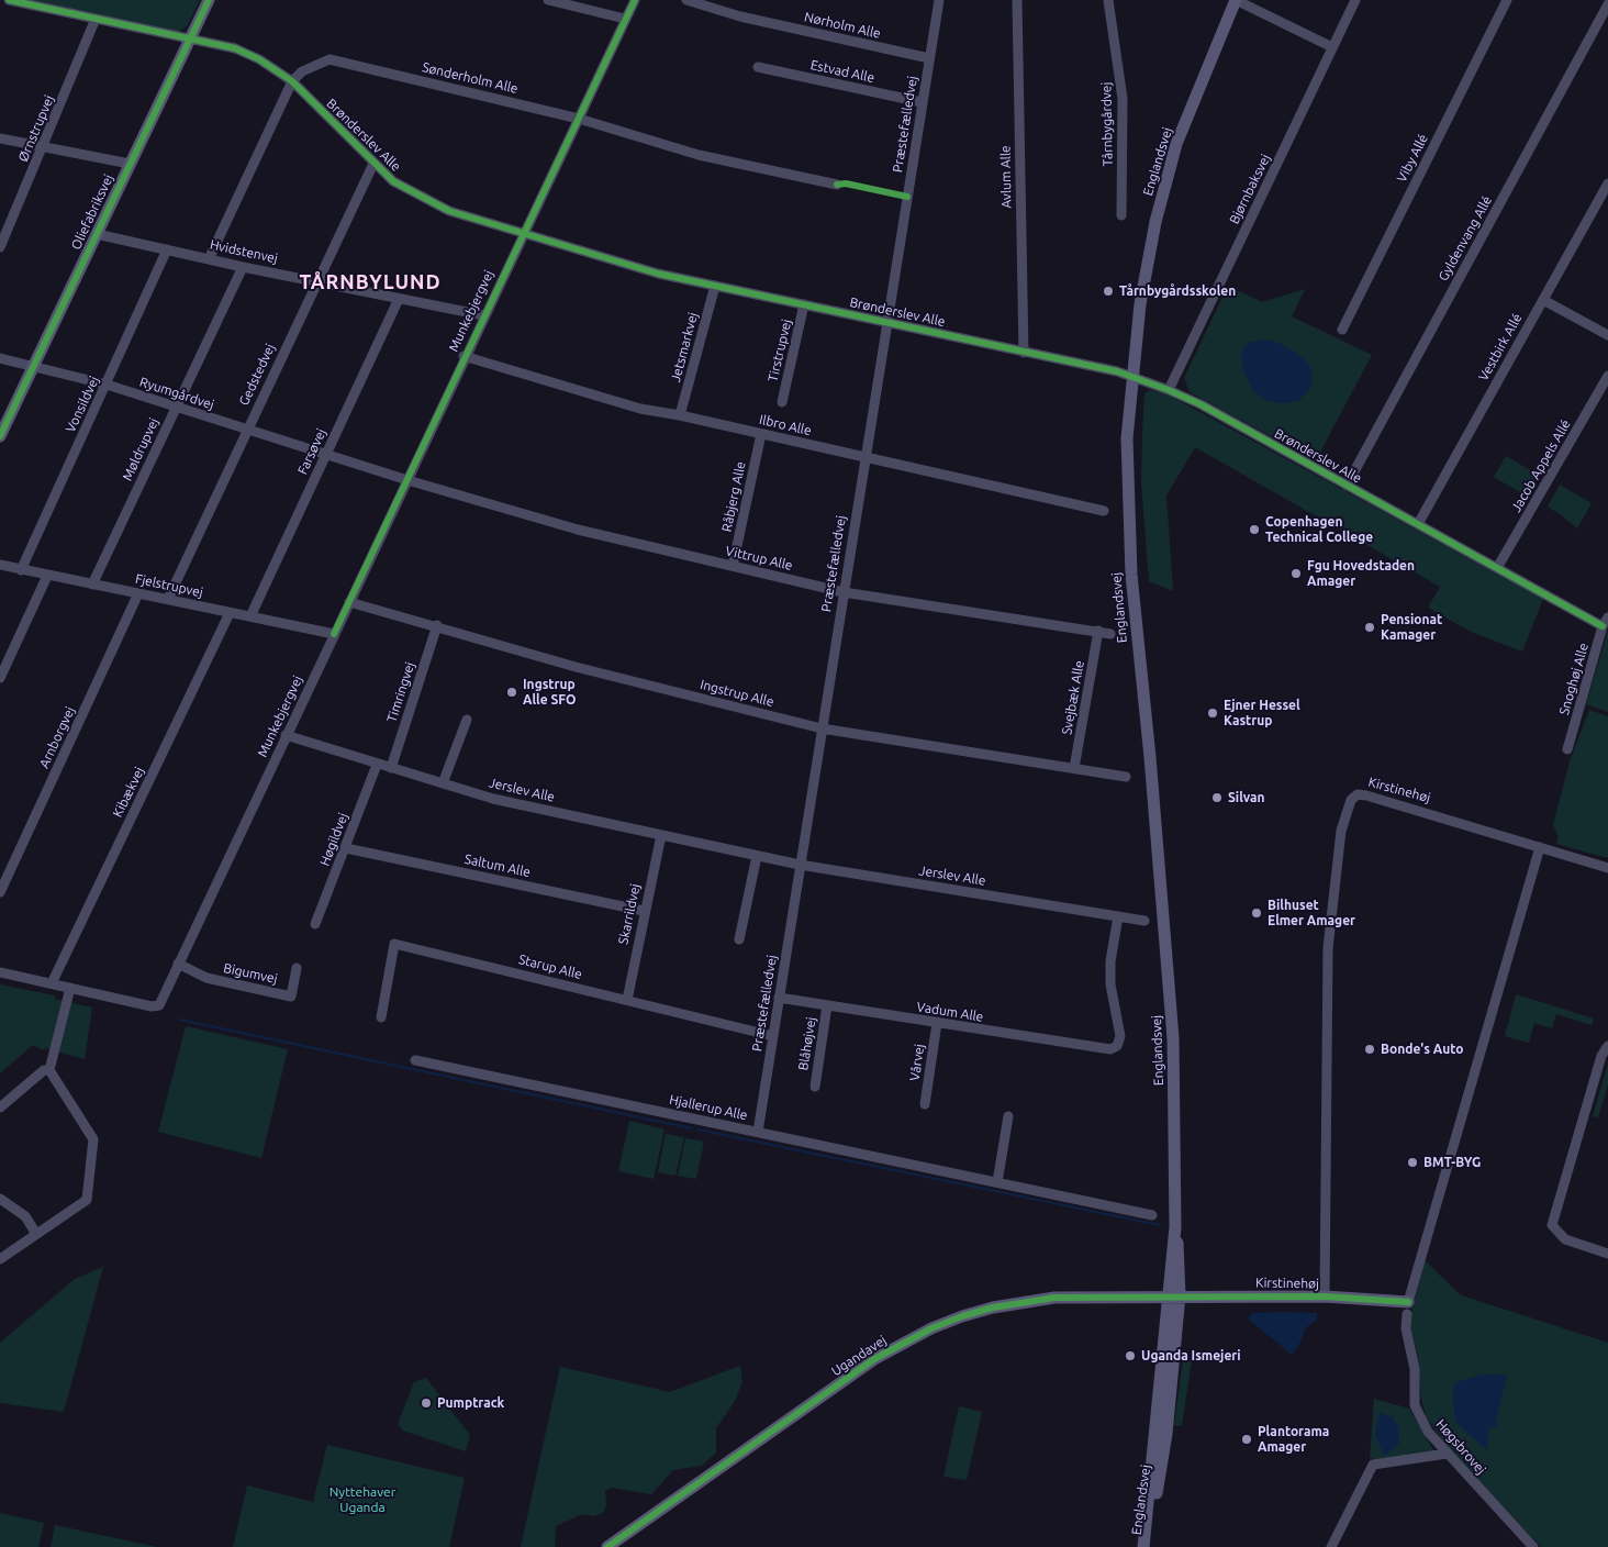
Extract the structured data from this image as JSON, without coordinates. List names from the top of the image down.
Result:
{
  "streets": {
    "main road": [
      "Englandsvej",
      "Oliefabriksvej",
      "Kirstinehøj",
      "Ugandavej"
    ],
    "street": [
      "Nørholm Alle",
      "Estvad Alle",
      "Sønderholm Alle",
      "Præstefælledvej",
      "Tårnbygårdvej",
      "Ørnstrupvej",
      "Brønderslev Alle",
      "Viby Allé",
      "Avlum Alle",
      "Bjørnbaksvej",
      "Gyldenvang Allé",
      "Hvidstenvej",
      "Munkebjergvej",
      "Jetsmarkvej",
      "Vestbirk Allé",
      "Tirstrupvej",
      "Gedstedvej",
      "Ryumgårdvej",
      "Vonsildvej",
      "Ilbro Alle",
      "Møldrupvej",
      "Farsøvej",
      "Jacob Appels Allé",
      "Råbjerg Alle",
      "Vittrup Alle",
      "Fjelstrupvej",
      "Snoghøj Alle",
      "Timringvej",
      "Ingstrup Alle",
      "Svejbæk Alle",
      "Arnborgvej",
      "Jerslev Alle",
      "Kibækvej",
      "Høgildvej",
      "Saltum Alle",
      "Skarrildvej",
      "Starup Alle",
      "Bigumvej",
      "Vadum Alle",
      "Blåhøjvej",
      "Vårvej",
      "Hjallerup Alle",
      "Høgsbrovej"
    ]
  },
  "crossings": [
    ["Nørholm Alle", "Præstefælledvej"],
    ["Estvad Alle", "Præstefælledvej"],
    ["Sønderholm Alle", "Brønderslev Alle"],
    ["Sønderholm Alle", "Munkebjergvej"],
    ["Præstefælledvej", "Brønderslev Alle"],
    ["Præstefælledvej", "Ilbro Alle"],
    ["Præstefælledvej", "Vittrup Alle"],
    ["Præstefælledvej", "Ingstrup Alle"],
    ["Præstefælledvej", "Jerslev Alle"],
    ["Præstefælledvej", "Starup Alle"],
    ["Præstefælledvej", "Vadum Alle"],
    ["Præstefælledvej", "Hjallerup Alle"],
    ["Ørnstrupvej", "Brønderslev Alle"],
    ["Brønderslev Alle", "Englandsvej"],
    ["Brønderslev Alle", "Avlum Alle"],
    ["Brønderslev Alle", "Bjørnbaksvej"],
    ["Brønderslev Alle", "Oliefabriksvej"],
    ["Brønderslev Alle", "Gyldenvang Allé"],
    ["Brønderslev Alle", "Munkebjergvej"],
    ["Brønderslev Alle", "Jetsmarkvej"],
    ["Brønderslev Alle", "Vestbirk Allé"],
    ["Brønderslev Alle", "Tirstrupvej"],
    ["Brønderslev Alle", "Gedstedvej"],
    ["Brønderslev Alle", "Jacob Appels Allé"],
    ["Brønderslev Alle", "Snoghøj Alle"],
    ["Englandsvej", "Kirstinehøj"],
    ["Englandsvej", "Ugandavej"],
    ["Oliefabriksvej", "Hvidstenvej"],
    ["Oliefabriksvej", "Ryumgårdvej"],
    ["Hvidstenvej", "Munkebjergvej"],
    ["Hvidstenvej", "Gedstedvej"],
    ["Hvidstenvej", "Vonsildvej"],
    ["Hvidstenvej", "Møldrupvej"],
    ["Hvidstenvej", "Farsøvej"],
    ["Munkebjergvej", "Ryumgårdvej"],
    ["Munkebjergvej", "Ilbro Alle"],
    ["Munkebjergvej", "Vittrup Alle"],
    ["Munkebjergvej", "Fjelstrupvej"],
    ["Munkebjergvej", "Ingstrup Alle"],
    ["Munkebjergvej", "Jerslev Alle"],
    ["Munkebjergvej", "Kibækvej"],
    ["Munkebjergvej", "Bigumvej"],
    ["Jetsmarkvej", "Ilbro Alle"],
    ["Gedstedvej", "Ryumgårdvej"],
    ["Gedstedvej", "Fjelstrupvej"],
    ["Ryumgårdvej", "Vonsildvej"],
    ["Ryumgårdvej", "Møldrupvej"],
    ["Ryumgårdvej", "Farsøvej"],
    ["Ryumgårdvej", "Vittrup Alle"],
    ["Vonsildvej", "Fjelstrupvej"],
    ["Ilbro Alle", "Råbjerg Alle"],
    ["Møldrupvej", "Fjelstrupvej"],
    ["Farsøvej", "Fjelstrupvej"],
    ["Råbjerg Alle", "Vittrup Alle"],
    ["Vittrup Alle", "Svejbæk Alle"],
    ["Fjelstrupvej", "Arnborgvej"],
    ["Fjelstrupvej", "Kibækvej"],
    ["Timringvej", "Ingstrup Alle"],
    ["Timringvej", "Jerslev Alle"],
    ["Ingstrup Alle", "Svejbæk Alle"],
    ["Jerslev Alle", "Høgildvej"],
    ["Jerslev Alle", "Skarrildvej"],
    ["Jerslev Alle", "Vadum Alle"],
    ["Kirstinehøj", "Ugandavej"],
    ["Kirstinehøj", "Høgsbrovej"],
    ["Høgildvej", "Saltum Alle"],
    ["Saltum Alle", "Skarrildvej"],
    ["Skarrildvej", "Starup Alle"],
    ["Vadum Alle", "Blåhøjvej"],
    ["Vadum Alle", "Vårvej"]
  ],
  "districts": ["TÅRNBYLUND"],
  "parks": ["Nyttehaver Uganda"],
  "places": [
    "Tårnbygårdsskolen",
    "Copenhagen Technical College",
    "Fgu Hovedstaden Amager",
    "Pensionat Kamager",
    "Ingstrup Alle SFO",
    "Ejner Hessel Kastrup",
    "Silvan",
    "Bilhuset Elmer Amager",
    "Bonde's Auto",
    "BMT-BYG",
    "Uganda Ismejeri",
    "Pumptrack",
    "Plantorama Amager"
  ]
}
